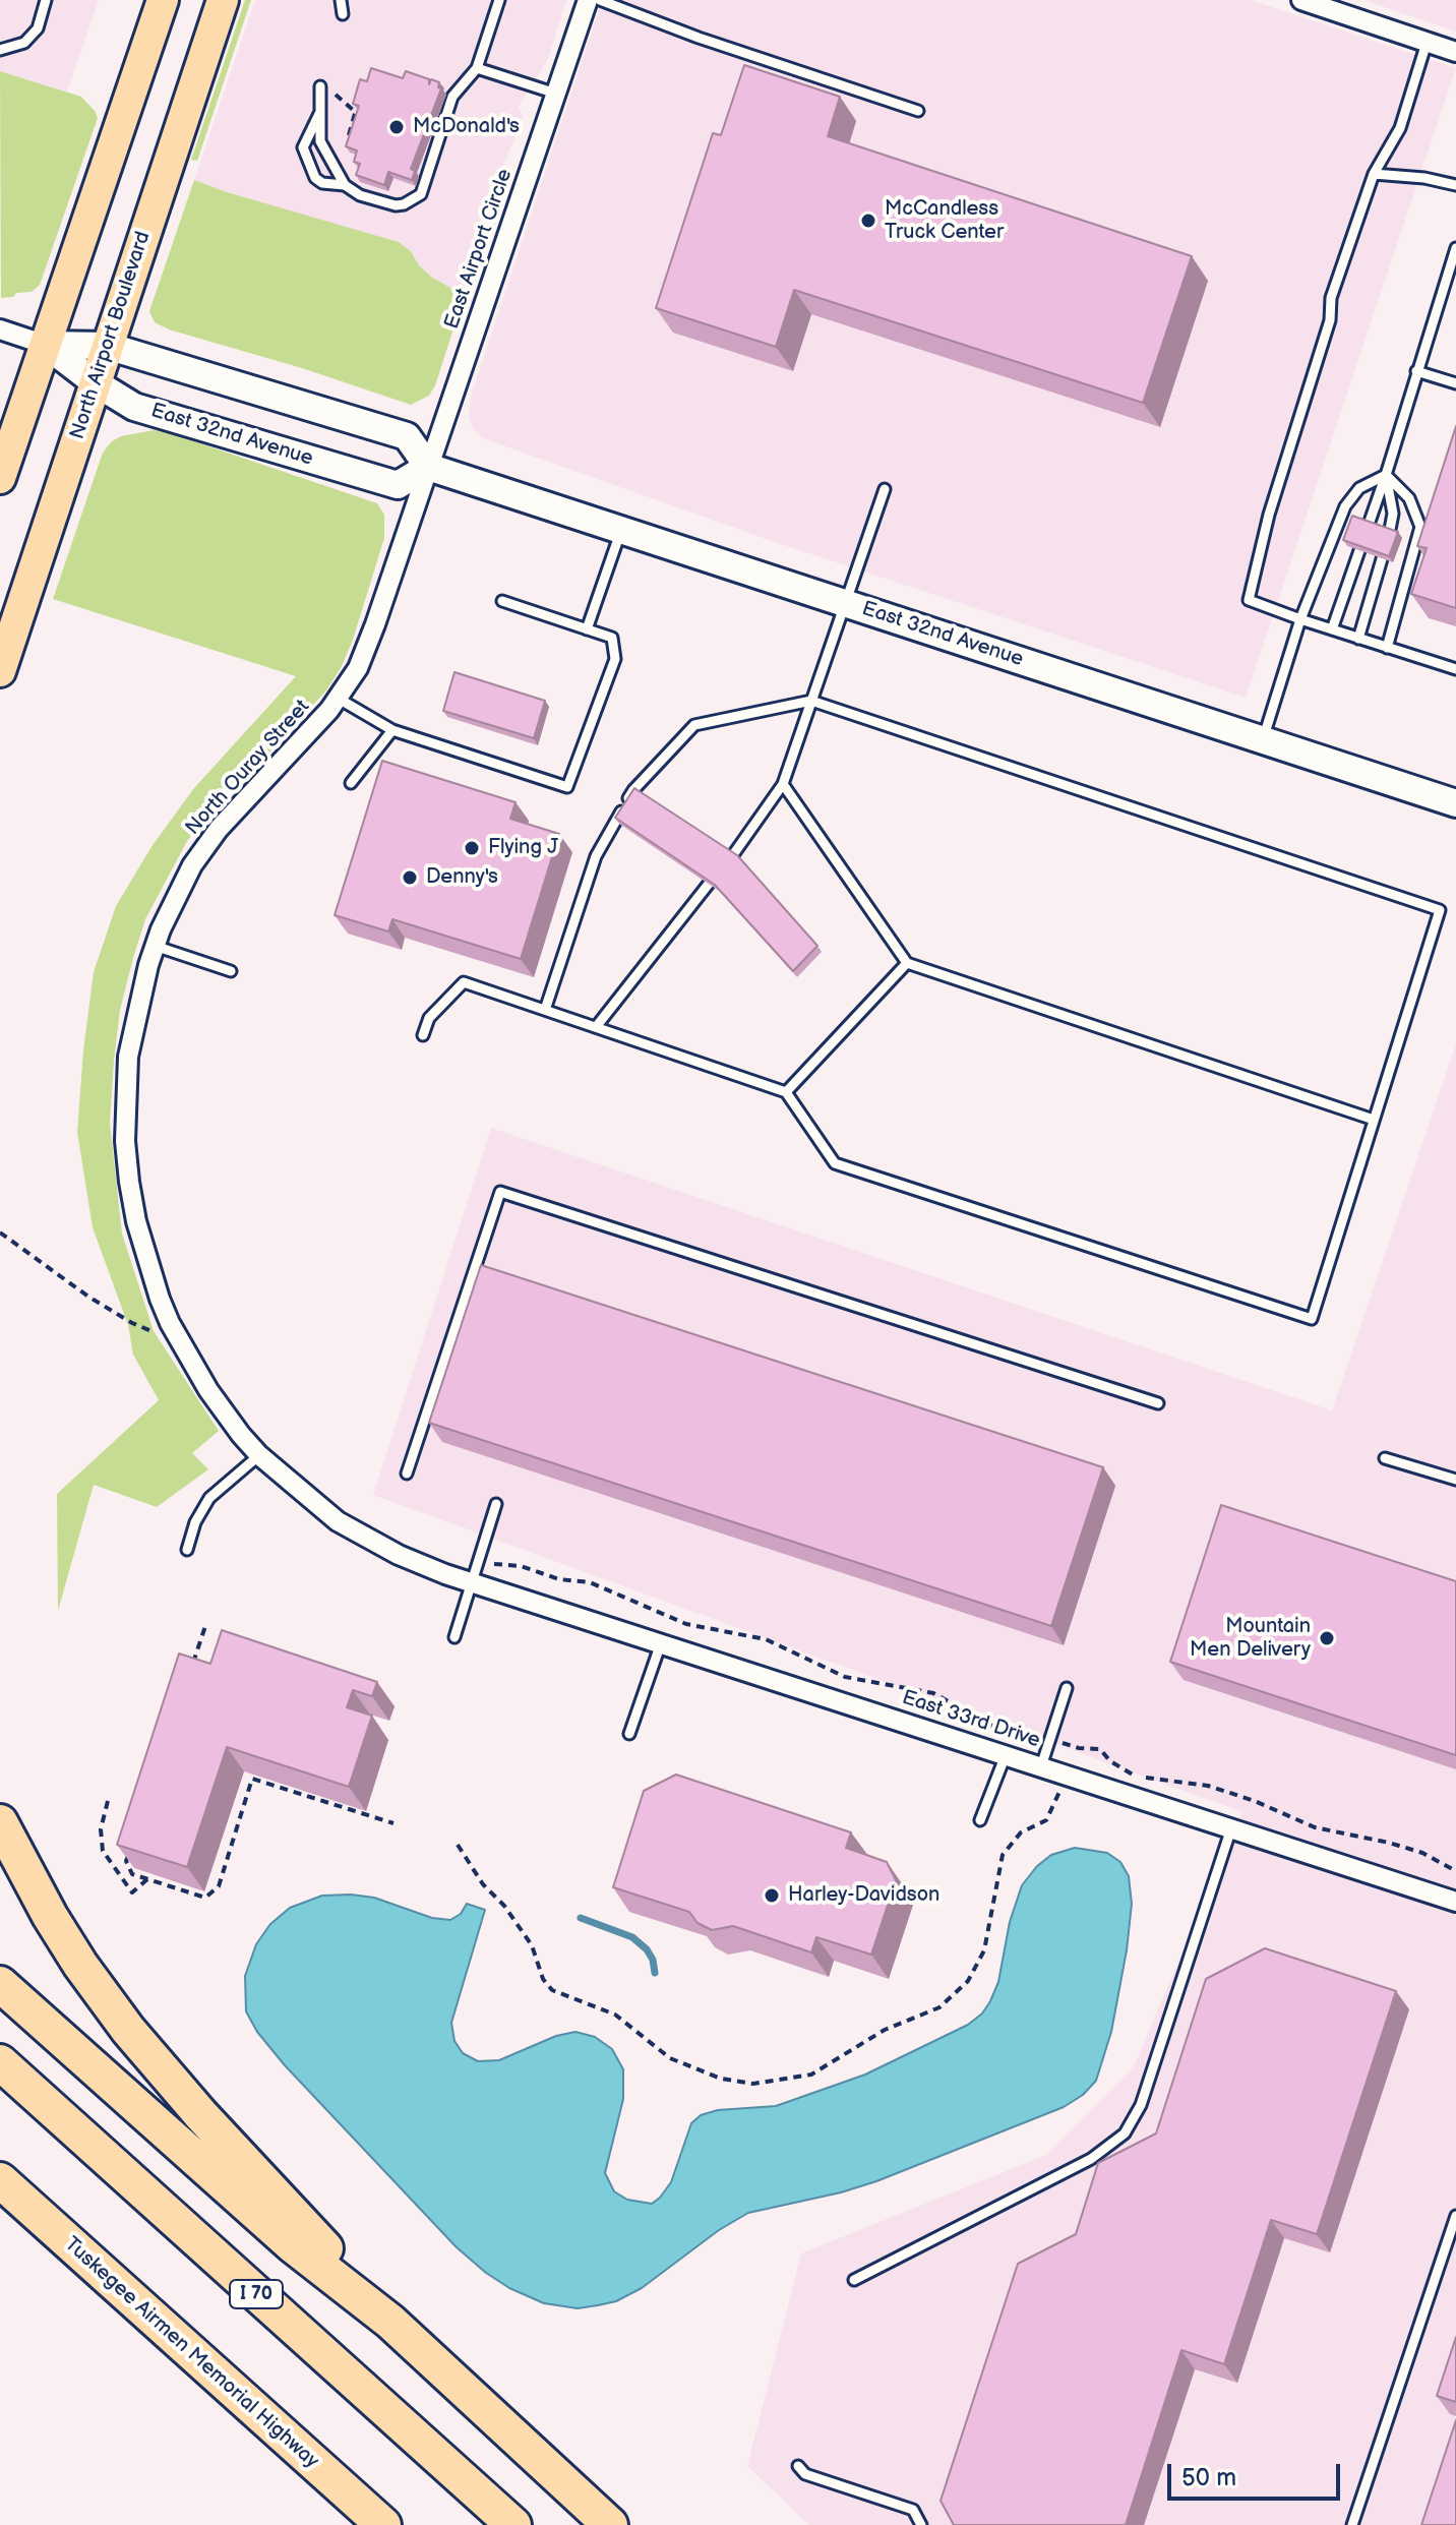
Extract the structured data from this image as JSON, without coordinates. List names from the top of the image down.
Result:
{
  "streets": {
    "highway": ["I 70", "Tuskegee Airmen Memorial Highway"],
    "main road": ["North Airport Boulevard"],
    "street": [
      "East Airport Circle",
      "East 32nd Avenue",
      "North Ouray Street",
      "East 33rd Drive"
    ]
  },
  "crossings": [
    ["East Airport Circle", "East 32nd Avenue"],
    ["East Airport Circle", "North Ouray Street"],
    ["North Airport Boulevard", "East 32nd Avenue"],
    ["East 32nd Avenue", "North Ouray Street"],
    ["North Ouray Street", "East 33rd Drive"]
  ],
  "places": [
    "McDonald's",
    "McCandless Truck Center",
    "Flying J",
    "Denny's",
    "Mountain Men Delivery",
    "Harley-Davidson"
  ],
  "scale_bar": "50 m"
}
